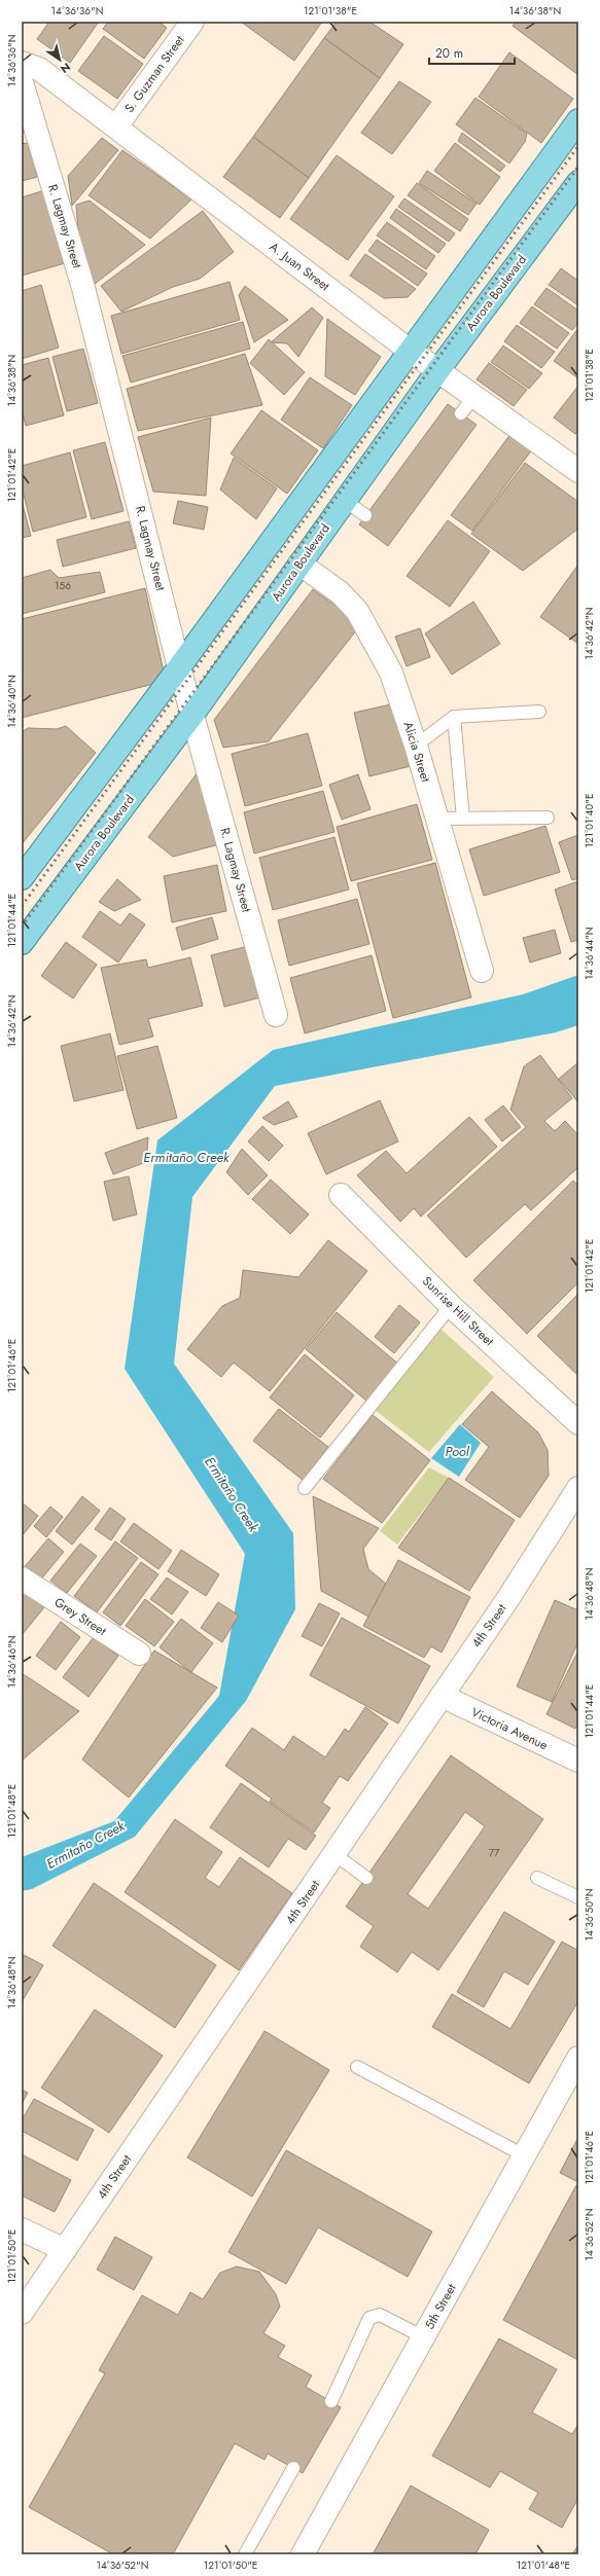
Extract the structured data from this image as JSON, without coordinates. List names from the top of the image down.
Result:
{
  "streets": {
    "main road": ["Aurora Boulevard"],
    "street": [
      "S. Guzman Street",
      "R. Lagmay Street",
      "A. Juan Street",
      "Alicia Street",
      "Sunrise Hill Street",
      "Grey Street",
      "4th Street",
      "Victoria Avenue",
      "5th Street"
    ]
  },
  "crossings": [
    ["S. Guzman Street", "A. Juan Street"],
    ["R. Lagmay Street", "Aurora Boulevard"],
    ["A. Juan Street", "Aurora Boulevard"],
    ["Aurora Boulevard", "Alicia Street"],
    ["4th Street", "Victoria Avenue"]
  ],
  "water": ["Ermitaño Creek", "Pool"],
  "house_numbers": ["156", "77"],
  "scale_bar": "20 m",
  "north": "bottom right",
  "coordinates": [
    "14°36'36\"N",
    "121°01'38\"E",
    "14°36'38\"N",
    "121°01'42\"E",
    "14°36'42\"N",
    "14°36'40\"N",
    "121°01'40\"E",
    "121°01'44\"E",
    "14°36'44\"N",
    "121°01'46\"E",
    "14°36'48\"N",
    "14°36'46\"N",
    "121°01'48\"E",
    "14°36'50\"N",
    "14°36'52\"N",
    "121°01'50\"E"
  ]
}
